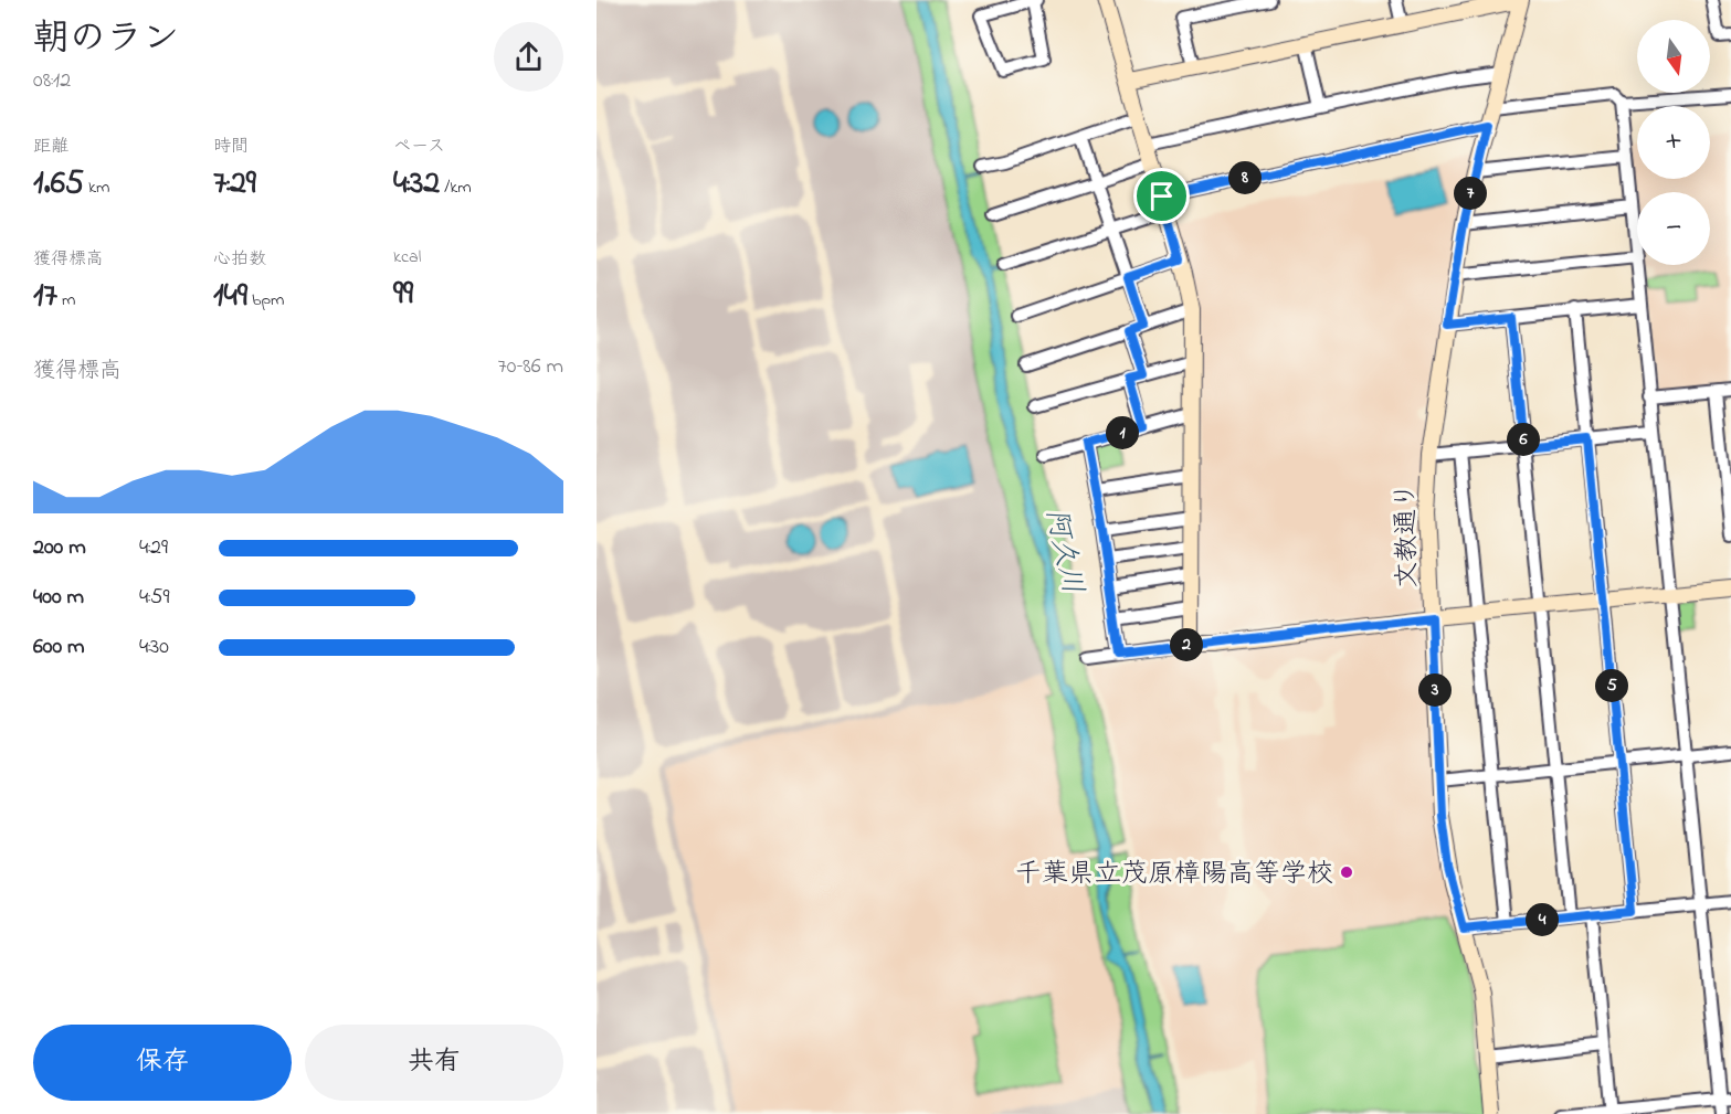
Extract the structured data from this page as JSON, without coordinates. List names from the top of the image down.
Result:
{
  "streets": {
    "street": ["文教通り"]
  },
  "water": ["阿久川"],
  "places": ["千葉県立茂原樟陽高等学校"],
  "north": "bottom",
  "page": {
    "heading": ["朝のラン", "08:12"],
    "map_buttons": ["+", "−"],
    "stats": [
      ["距離", "1.65 km"],
      ["時間", "7:29"],
      ["ペース", "4:32 /km"],
      ["獲得標高", "17 m"],
      ["心拍数", "149 bpm"],
      ["kcal", "99"]
    ],
    "pins": [
      "8",
      "7",
      "1",
      "6",
      "2",
      "5",
      "3",
      "4"
    ],
    "chart": ["獲得標高", "70–86 m"],
    "list": [
      {
        "name": "200 m",
        "note": "4:29"
      },
      {
        "name": "400 m",
        "note": "4:59"
      },
      {
        "name": "600 m",
        "note": "4:30"
      }
    ],
    "buttons": ["保存", "共有"]
  }
}
